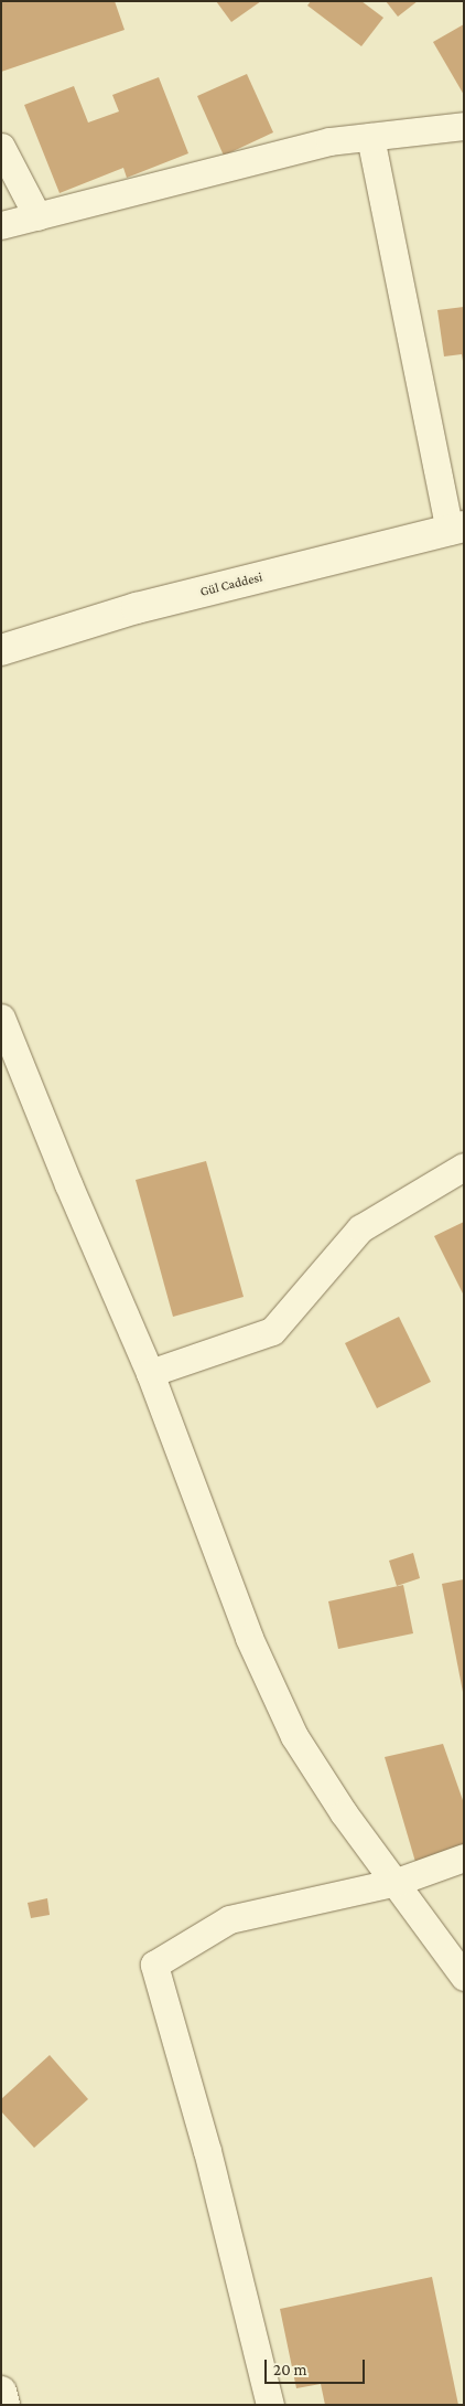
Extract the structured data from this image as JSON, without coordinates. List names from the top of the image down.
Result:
{
  "streets": {
    "street": ["Gül Caddesi"]
  },
  "scale_bar": "20 m"
}
